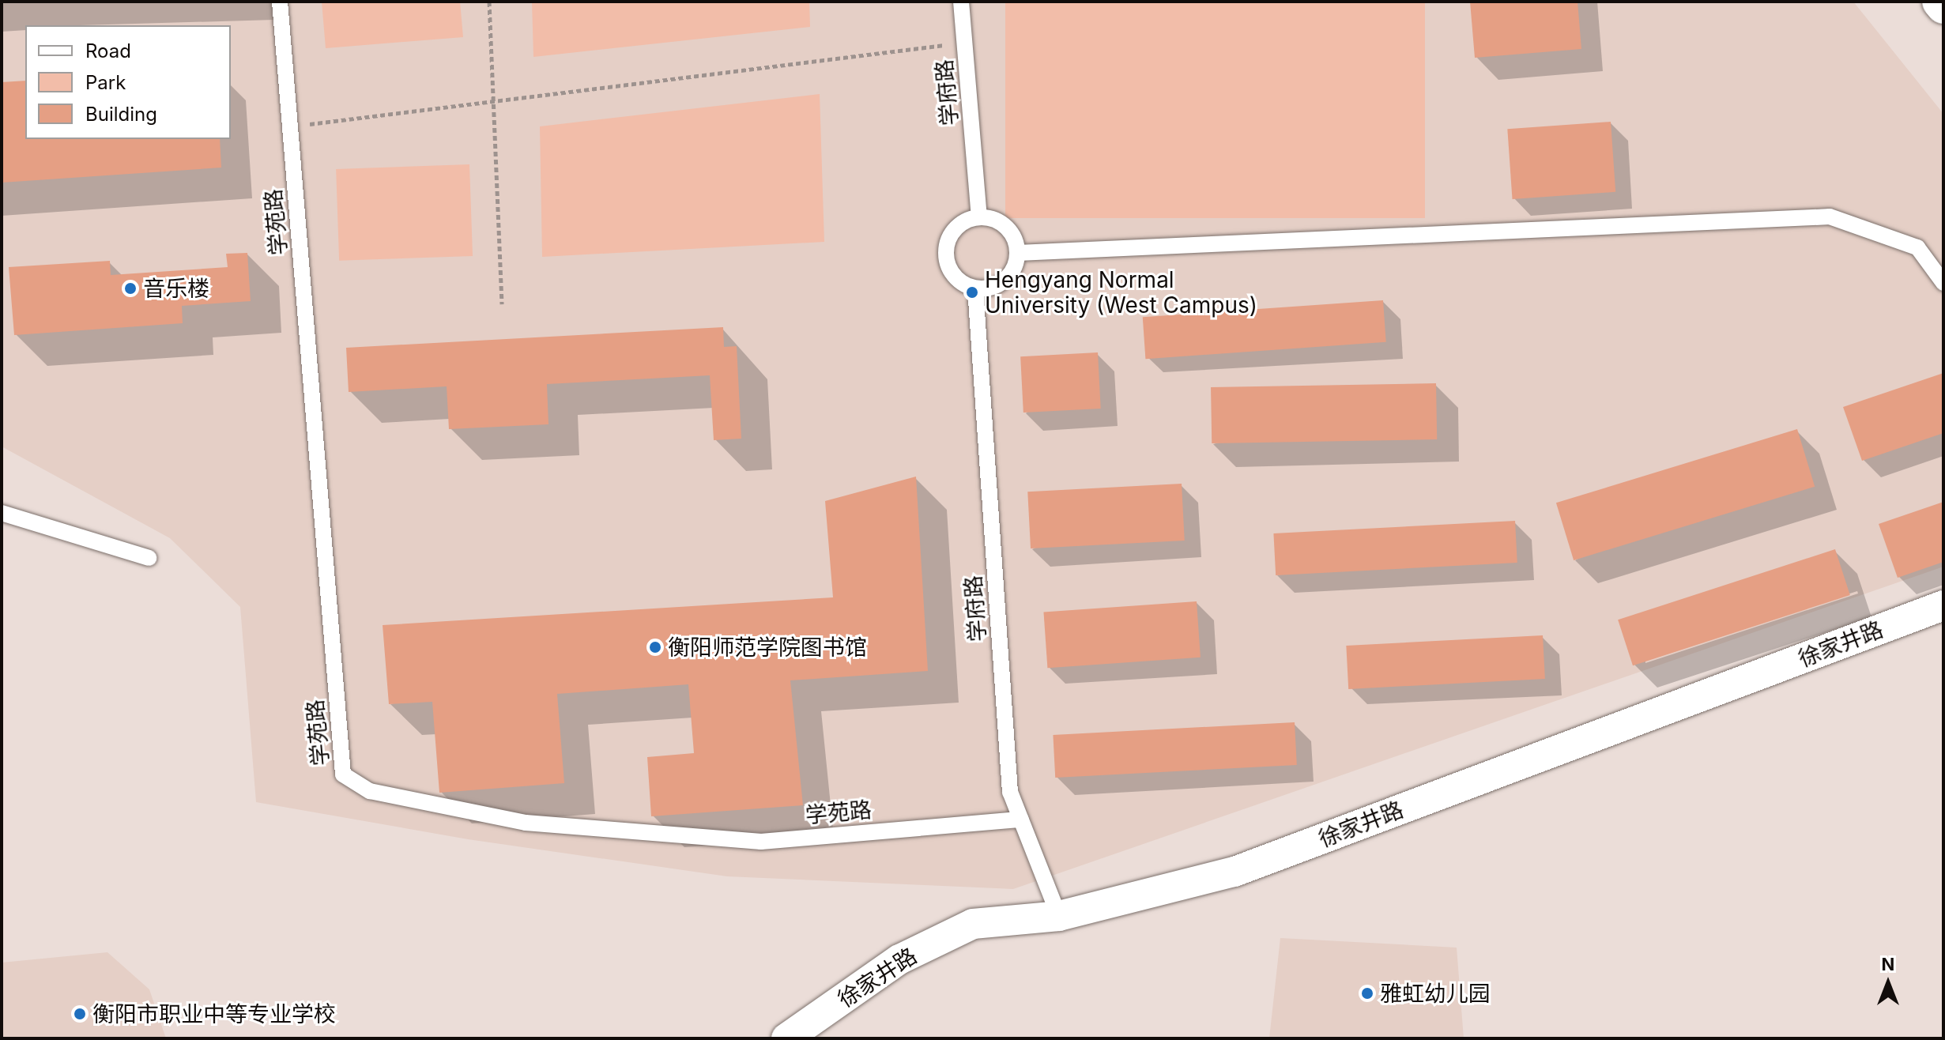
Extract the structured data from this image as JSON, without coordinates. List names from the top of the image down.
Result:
{
  "streets": {
    "street": ["徐家井路"],
    "lane": ["学府路", "学苑路"]
  },
  "crossings": [
    ["学府路", "学苑路"],
    ["学府路", "徐家井路"]
  ],
  "places": [
    "音乐楼",
    "Hengyang Normal University (West Campus)",
    "衡阳师范学院图书馆",
    "雅虹幼儿园",
    "衡阳市职业中等专业学校"
  ],
  "legend": ["Road", "Park", "Building"],
  "north": "top"
}
